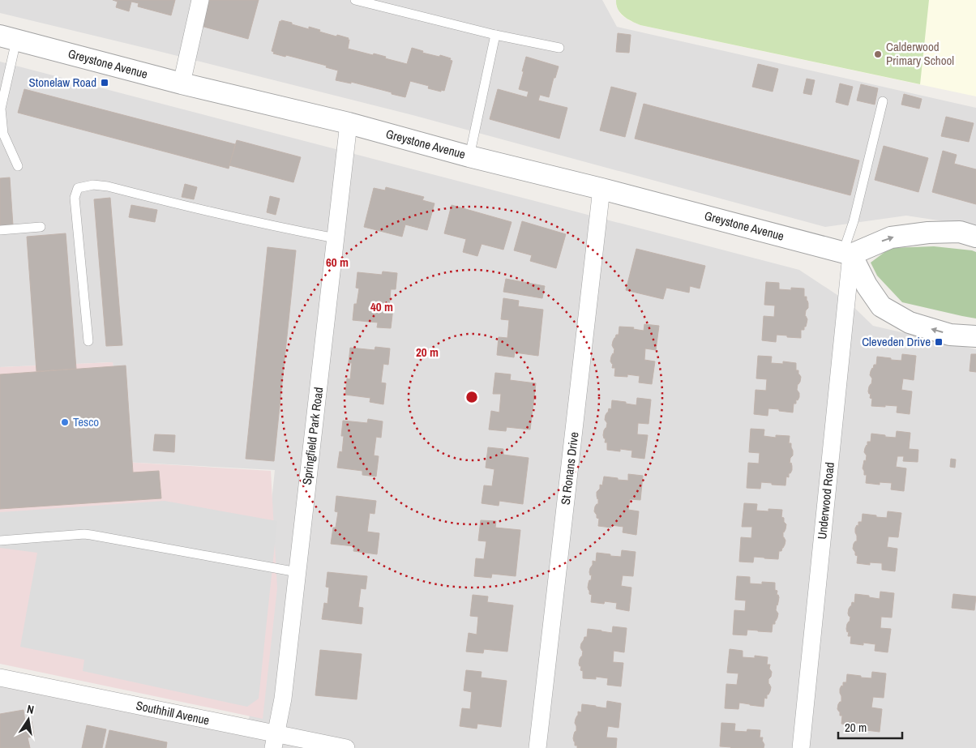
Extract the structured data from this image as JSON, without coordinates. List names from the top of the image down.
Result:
{
  "streets": {
    "street": [
      "Greystone Avenue",
      "Springfield Park Road",
      "St Ronans Drive",
      "Underwood Road",
      "Southhill Avenue"
    ]
  },
  "crossings": [
    ["Greystone Avenue", "Springfield Park Road"],
    ["Greystone Avenue", "St Ronans Drive"],
    ["Greystone Avenue", "Underwood Road"],
    ["Springfield Park Road", "Southhill Avenue"]
  ],
  "places": {
    "other": ["Calderwood Primary School", "Tesco"],
    "transit": ["Stonelaw Road", "Cleveden Drive"]
  },
  "scale_bar": "20 m",
  "north": "top",
  "rings": ["60 m", "40 m", "20 m"]
}
